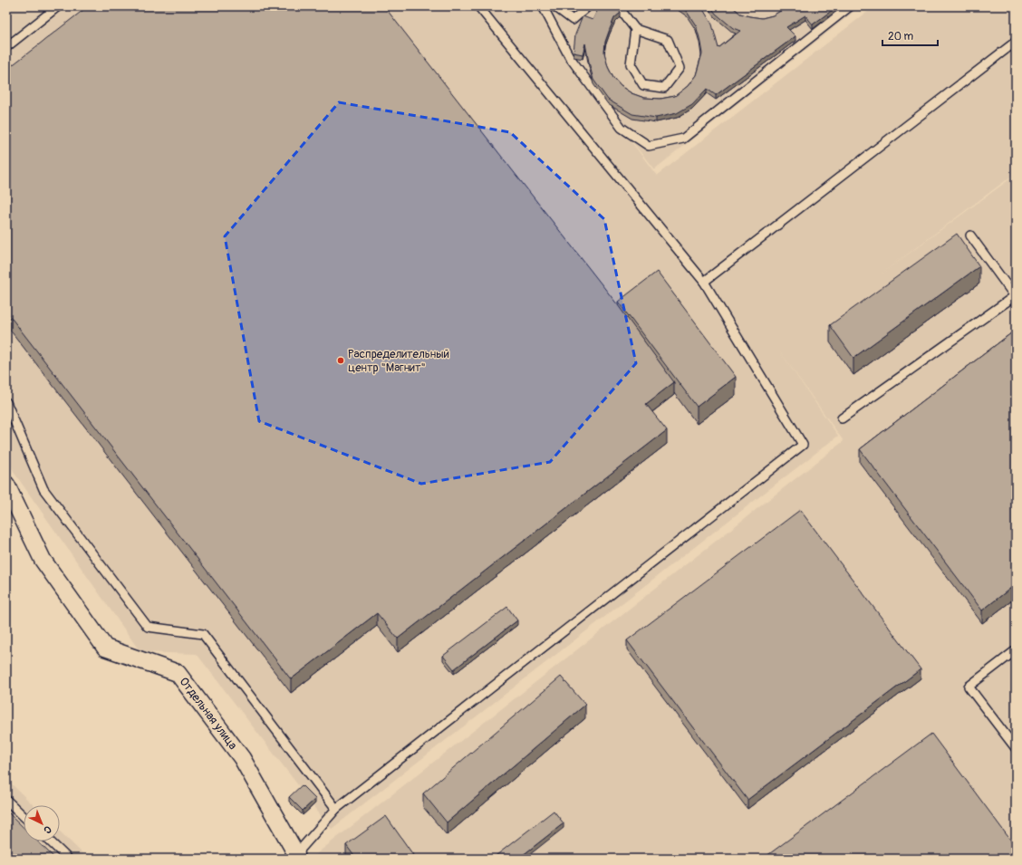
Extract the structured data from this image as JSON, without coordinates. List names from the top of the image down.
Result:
{
  "streets": {
    "street": ["Отдельная улица"]
  },
  "places": ["Распределительный центр \"Магнит\""],
  "scale_bar": "20 m",
  "north": "bottom right"
}
